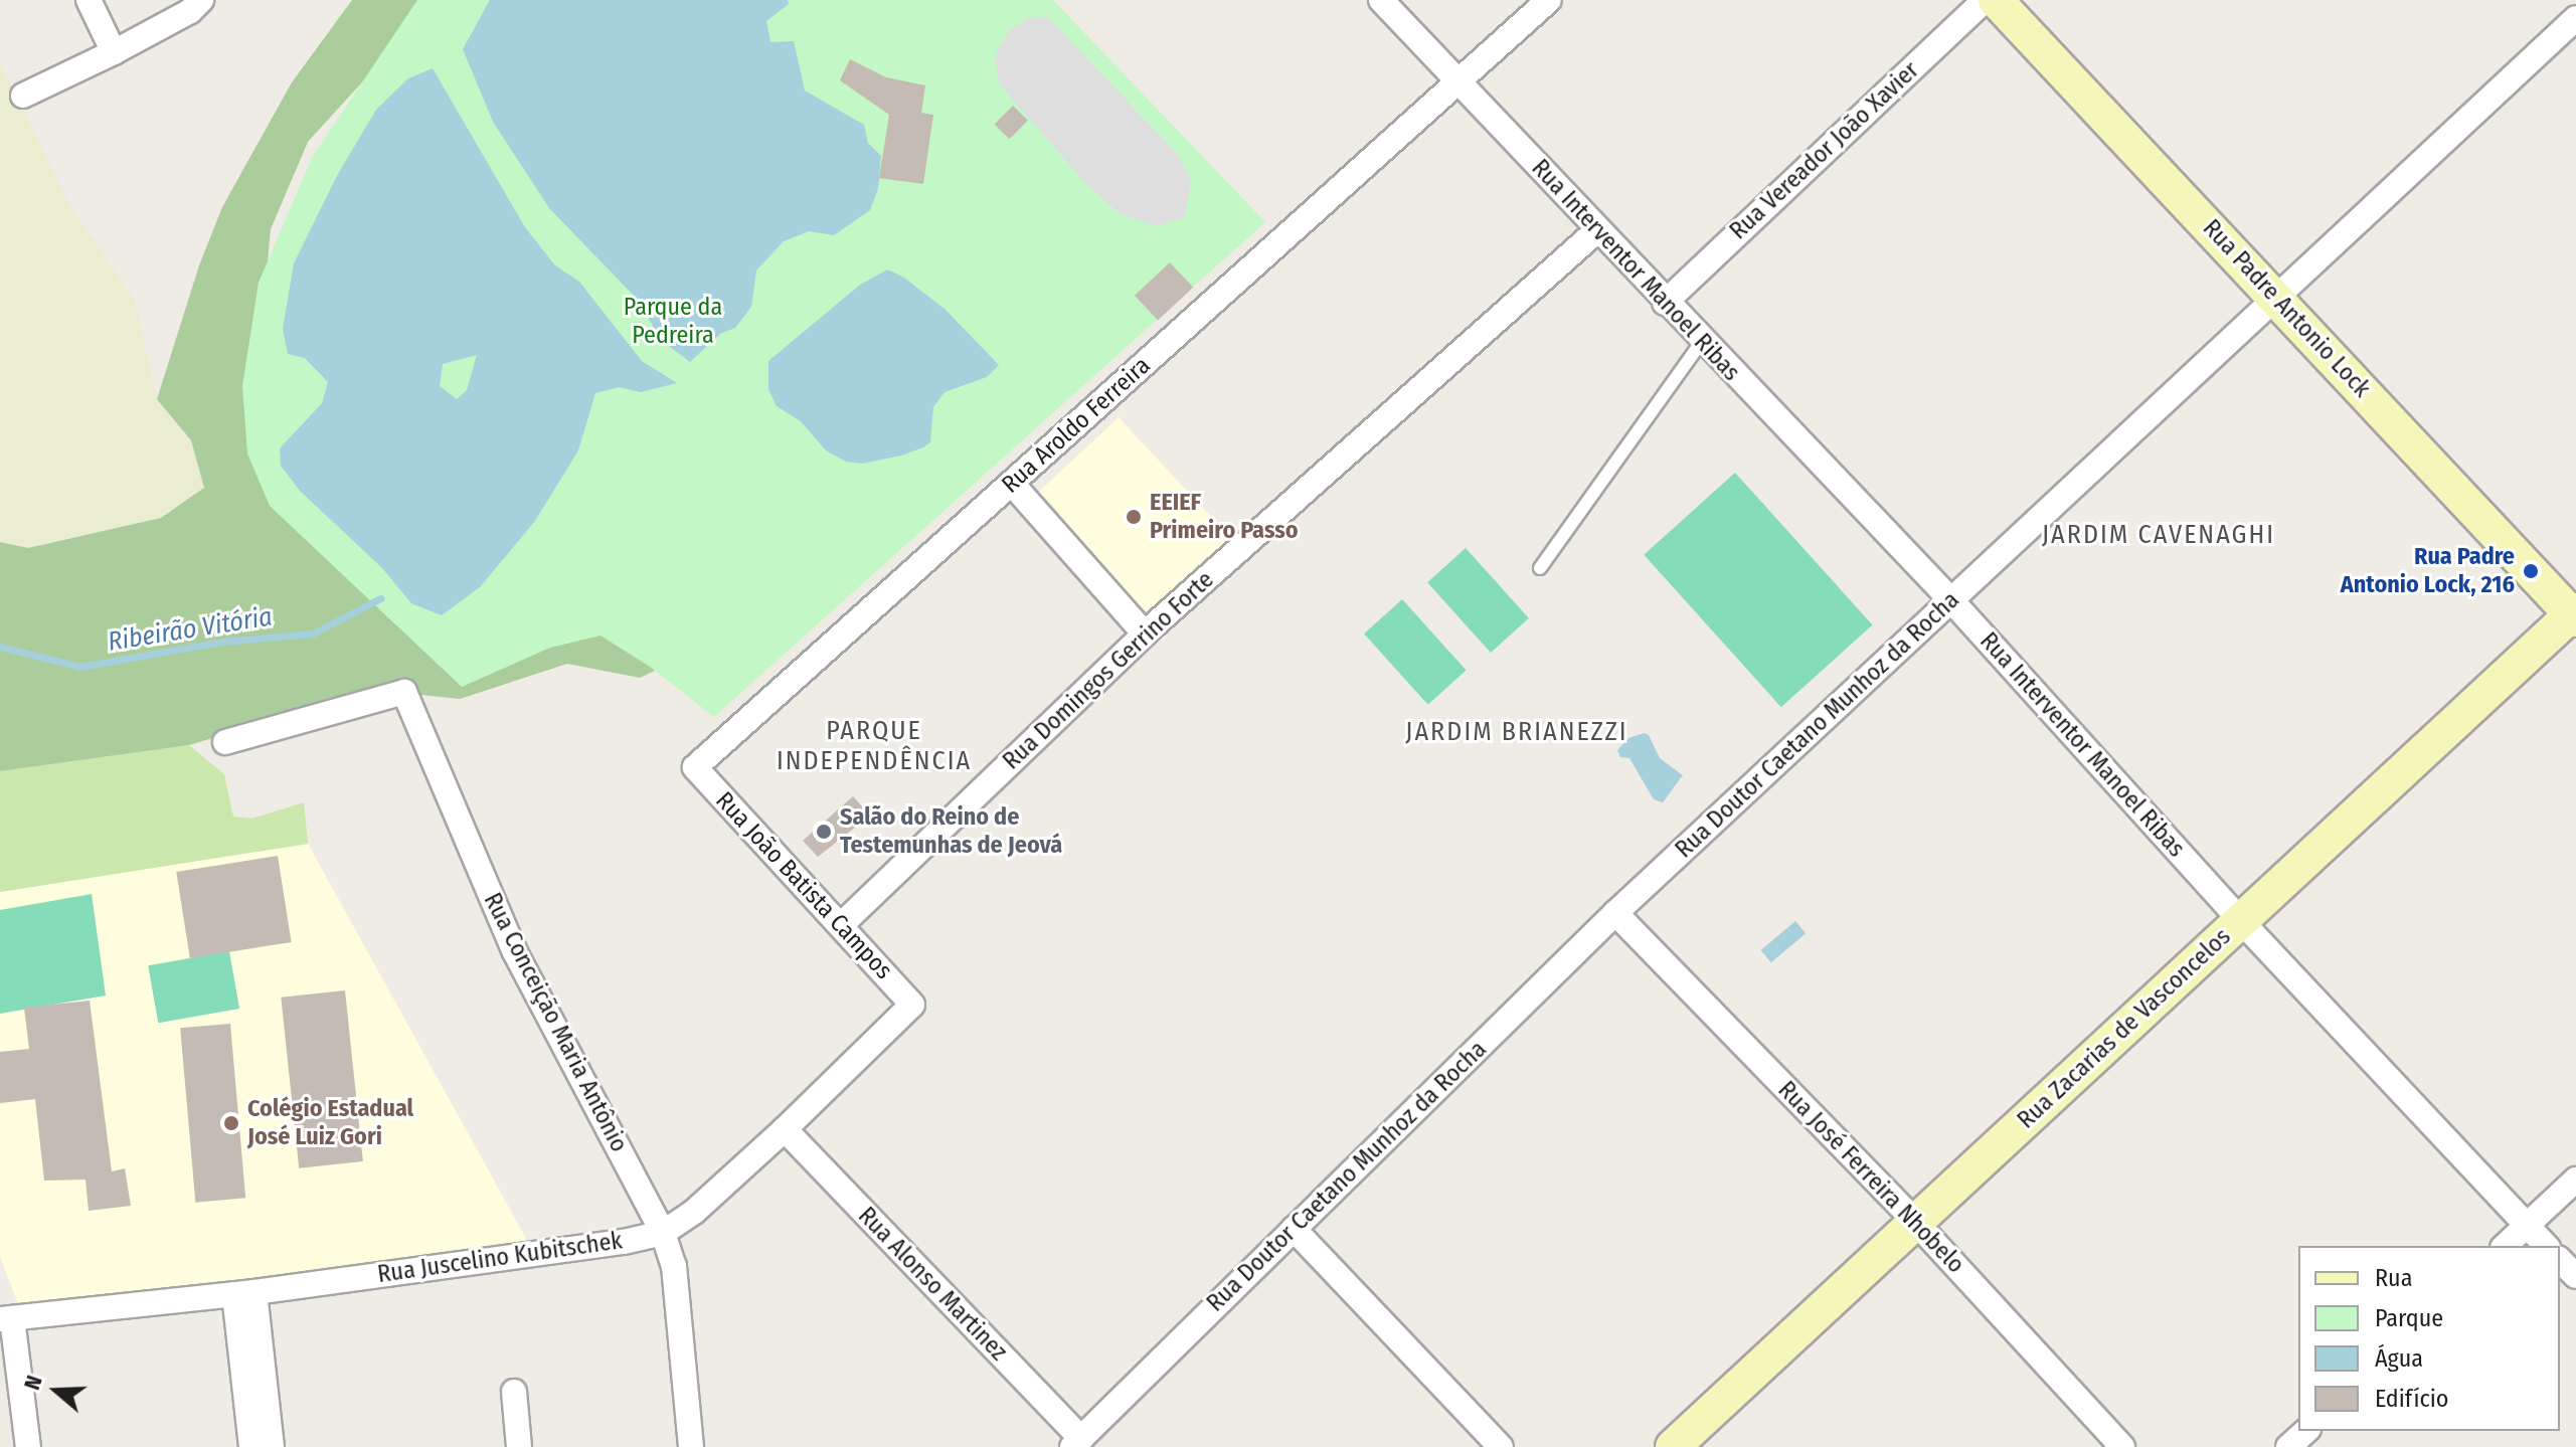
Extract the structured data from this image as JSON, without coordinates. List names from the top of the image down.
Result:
{
  "streets": {
    "street": [
      "Rua Vereador João Xavier",
      "Rua Interventor Manoel Ribas",
      "Rua Padre Antonio Lock",
      "Rua Aroldo Ferreira",
      "Rua Domingos Gerrino Forte",
      "Rua Doutor Caetano Munhoz da Rocha",
      "Rua João Batista Campos",
      "Rua Conceição Maria Antônio",
      "Rua Zacarias de Vasconcelos",
      "Rua José Ferreira Nhobelo",
      "Rua Juscelino Kubitschek",
      "Rua Alonso Martinez"
    ]
  },
  "crossings": [
    ["Rua Vereador João Xavier", "Rua Interventor Manoel Ribas"],
    ["Rua Interventor Manoel Ribas", "Rua Aroldo Ferreira"],
    ["Rua Interventor Manoel Ribas", "Rua Domingos Gerrino Forte"],
    ["Rua Interventor Manoel Ribas", "Rua Doutor Caetano Munhoz da Rocha"],
    ["Rua Interventor Manoel Ribas", "Rua Zacarias de Vasconcelos"],
    ["Rua Padre Antonio Lock", "Rua Doutor Caetano Munhoz da Rocha"],
    ["Rua Padre Antonio Lock", "Rua Zacarias de Vasconcelos"],
    ["Rua Aroldo Ferreira", "Rua João Batista Campos"],
    ["Rua Domingos Gerrino Forte", "Rua João Batista Campos"],
    ["Rua Doutor Caetano Munhoz da Rocha", "Rua José Ferreira Nhobelo"],
    ["Rua Doutor Caetano Munhoz da Rocha", "Rua Alonso Martinez"],
    ["Rua João Batista Campos", "Rua Juscelino Kubitschek"],
    ["Rua Conceição Maria Antônio", "Rua Juscelino Kubitschek"],
    ["Rua Zacarias de Vasconcelos", "Rua José Ferreira Nhobelo"],
    ["Rua Juscelino Kubitschek", "Rua Alonso Martinez"]
  ],
  "districts": ["JARDIM CAVENAGHI", "PARQUE INDEPENDÊNCIA", "JARDIM BRIANEZZI"],
  "water": ["Ribeirão Vitória"],
  "parks": ["Parque da Pedreira"],
  "places": [
    "EEIEF Primeiro Passo",
    "Rua Padre Antonio Lock, 216",
    "Salão do Reino de Testemunhas de Jeová",
    "Colégio Estadual José Luiz Gori"
  ],
  "legend": [
    "Rua",
    "Parque",
    "Água",
    "Edifício"
  ],
  "north": "left"
}
